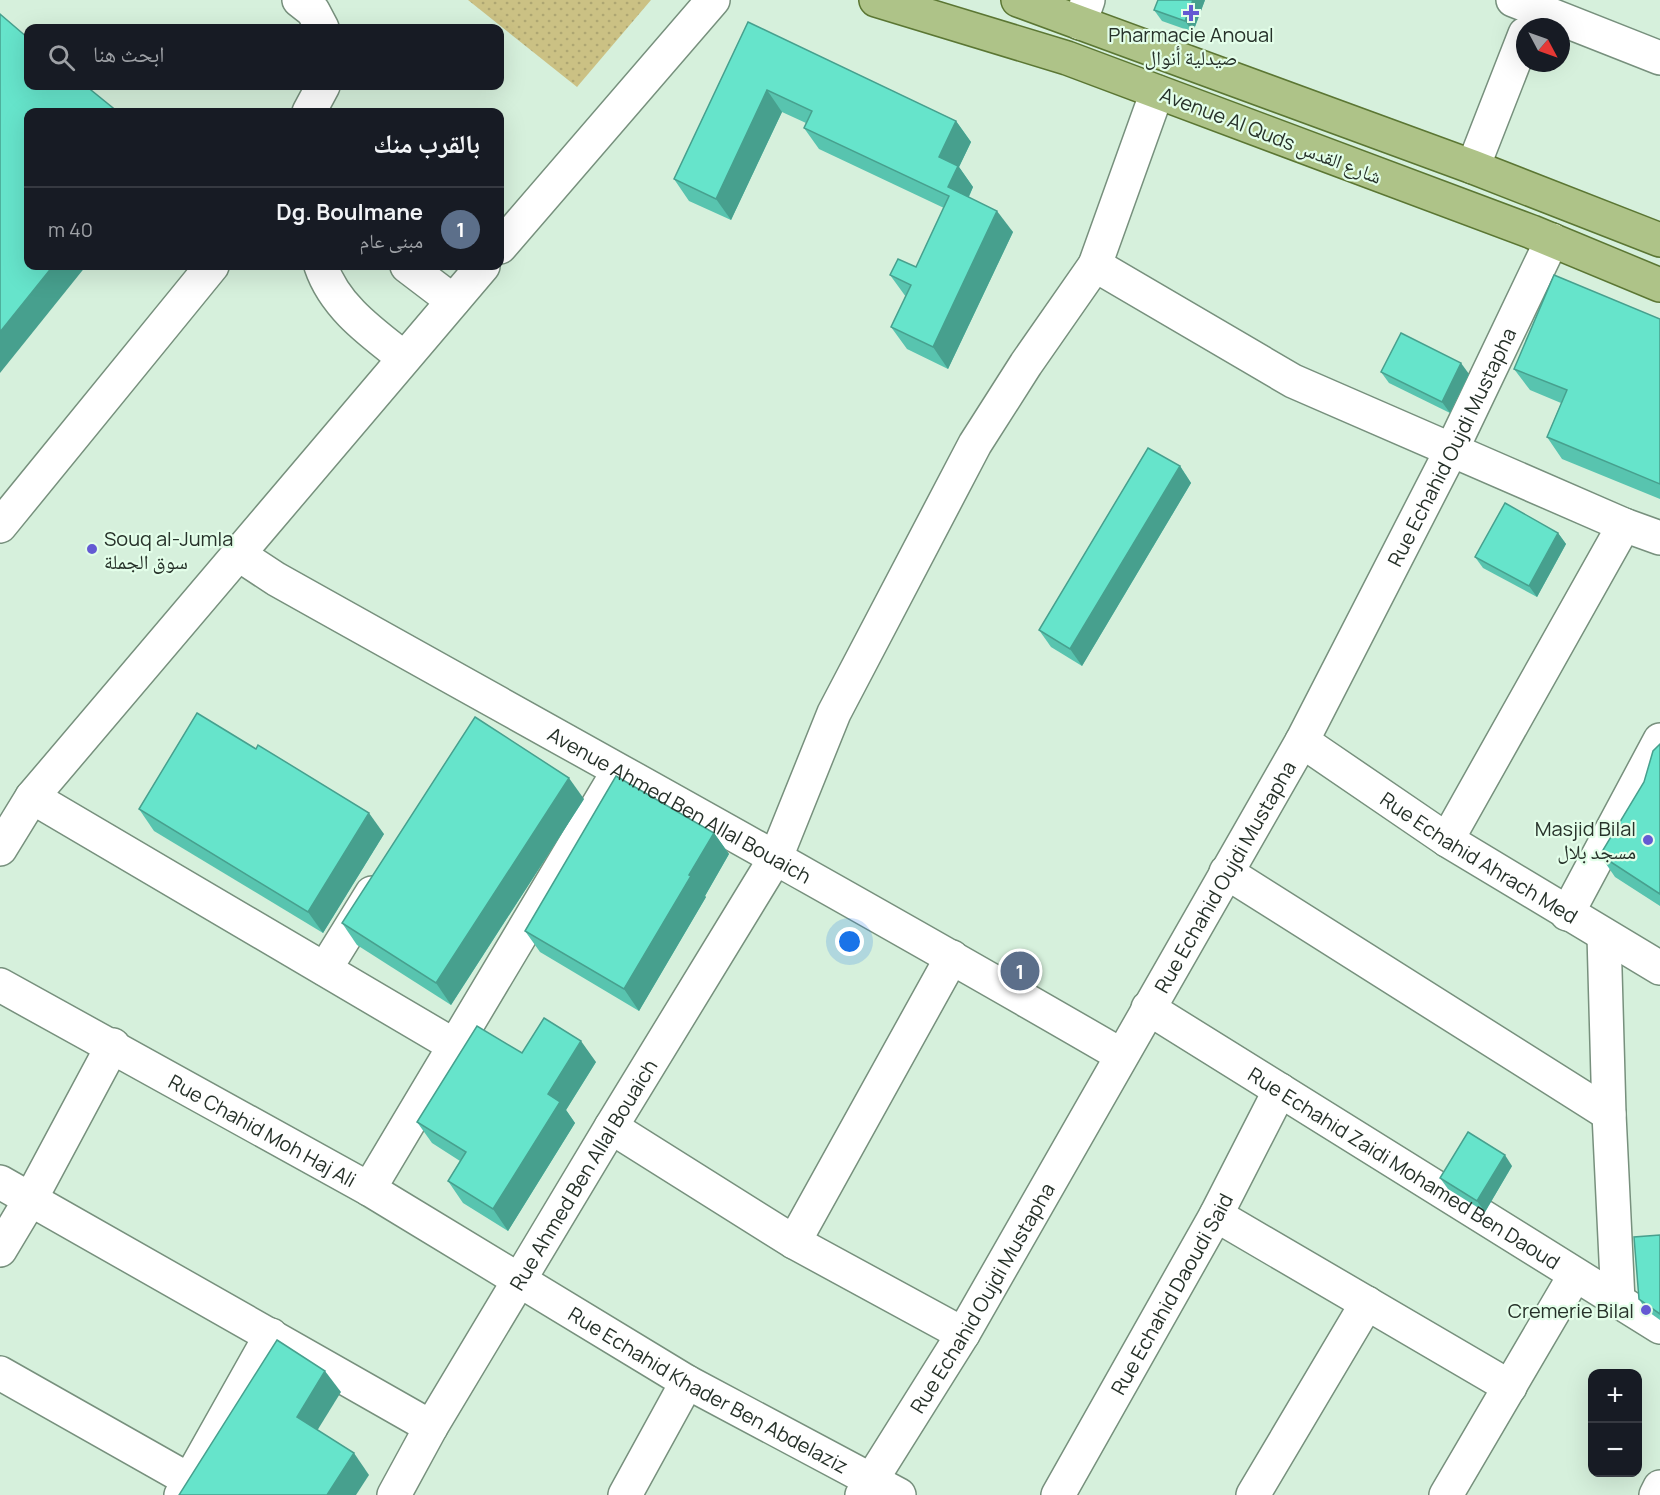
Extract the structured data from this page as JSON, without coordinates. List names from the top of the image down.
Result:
{
  "streets": {
    "main road": ["Avenue Al Quds شارع القدس"],
    "street": [
      "Rue Echahid Oujdi Mustapha",
      "Avenue Ahmed Ben Allal Bouaich",
      "Rue Echahid Ahrach Med",
      "Rue Chahid Moh Haj Ali",
      "Rue Echahid Zaidi Mohamed Ben Daoud",
      "Rue Ahmed Ben Allal Bouaich",
      "Rue Echahid Daoudi Said",
      "Rue Echahid Khader Ben Abdelaziz"
    ]
  },
  "crossings": [
    ["Avenue Al Quds شارع القدس", "Rue Echahid Oujdi Mustapha"],
    ["Avenue Al Quds شارع القدس", "Rue Ahmed Ben Allal Bouaich"],
    ["Rue Echahid Oujdi Mustapha", "Avenue Ahmed Ben Allal Bouaich"],
    ["Rue Echahid Oujdi Mustapha", "Rue Echahid Ahrach Med"],
    ["Rue Echahid Oujdi Mustapha", "Rue Echahid Zaidi Mohamed Ben Daoud"],
    ["Rue Echahid Oujdi Mustapha", "Rue Echahid Khader Ben Abdelaziz"],
    ["Avenue Ahmed Ben Allal Bouaich", "Rue Ahmed Ben Allal Bouaich"],
    ["Rue Chahid Moh Haj Ali", "Rue Ahmed Ben Allal Bouaich"],
    ["Rue Chahid Moh Haj Ali", "Rue Echahid Khader Ben Abdelaziz"],
    ["Rue Echahid Zaidi Mohamed Ben Daoud", "Rue Echahid Daoudi Said"],
    ["Rue Ahmed Ben Allal Bouaich", "Rue Echahid Khader Ben Abdelaziz"]
  ],
  "places": {
    "health": ["Pharmacie Anoual صيدلية أنوال"],
    "other": ["Souq al-Jumla سوق الجملة", "Masjid Bilal مسجد بلال", "Cremerie Bilal"]
  },
  "north": "bottom right",
  "page": {
    "search": "ابحث هنا",
    "heading": "بالقرب منك",
    "list": [
      {
        "mark": "1",
        "name": "Dg. Boulmane",
        "note": "مبنى عام",
        "value": "40 m"
      }
    ],
    "pins": "1",
    "map_buttons": ["+", "−"]
  }
}
